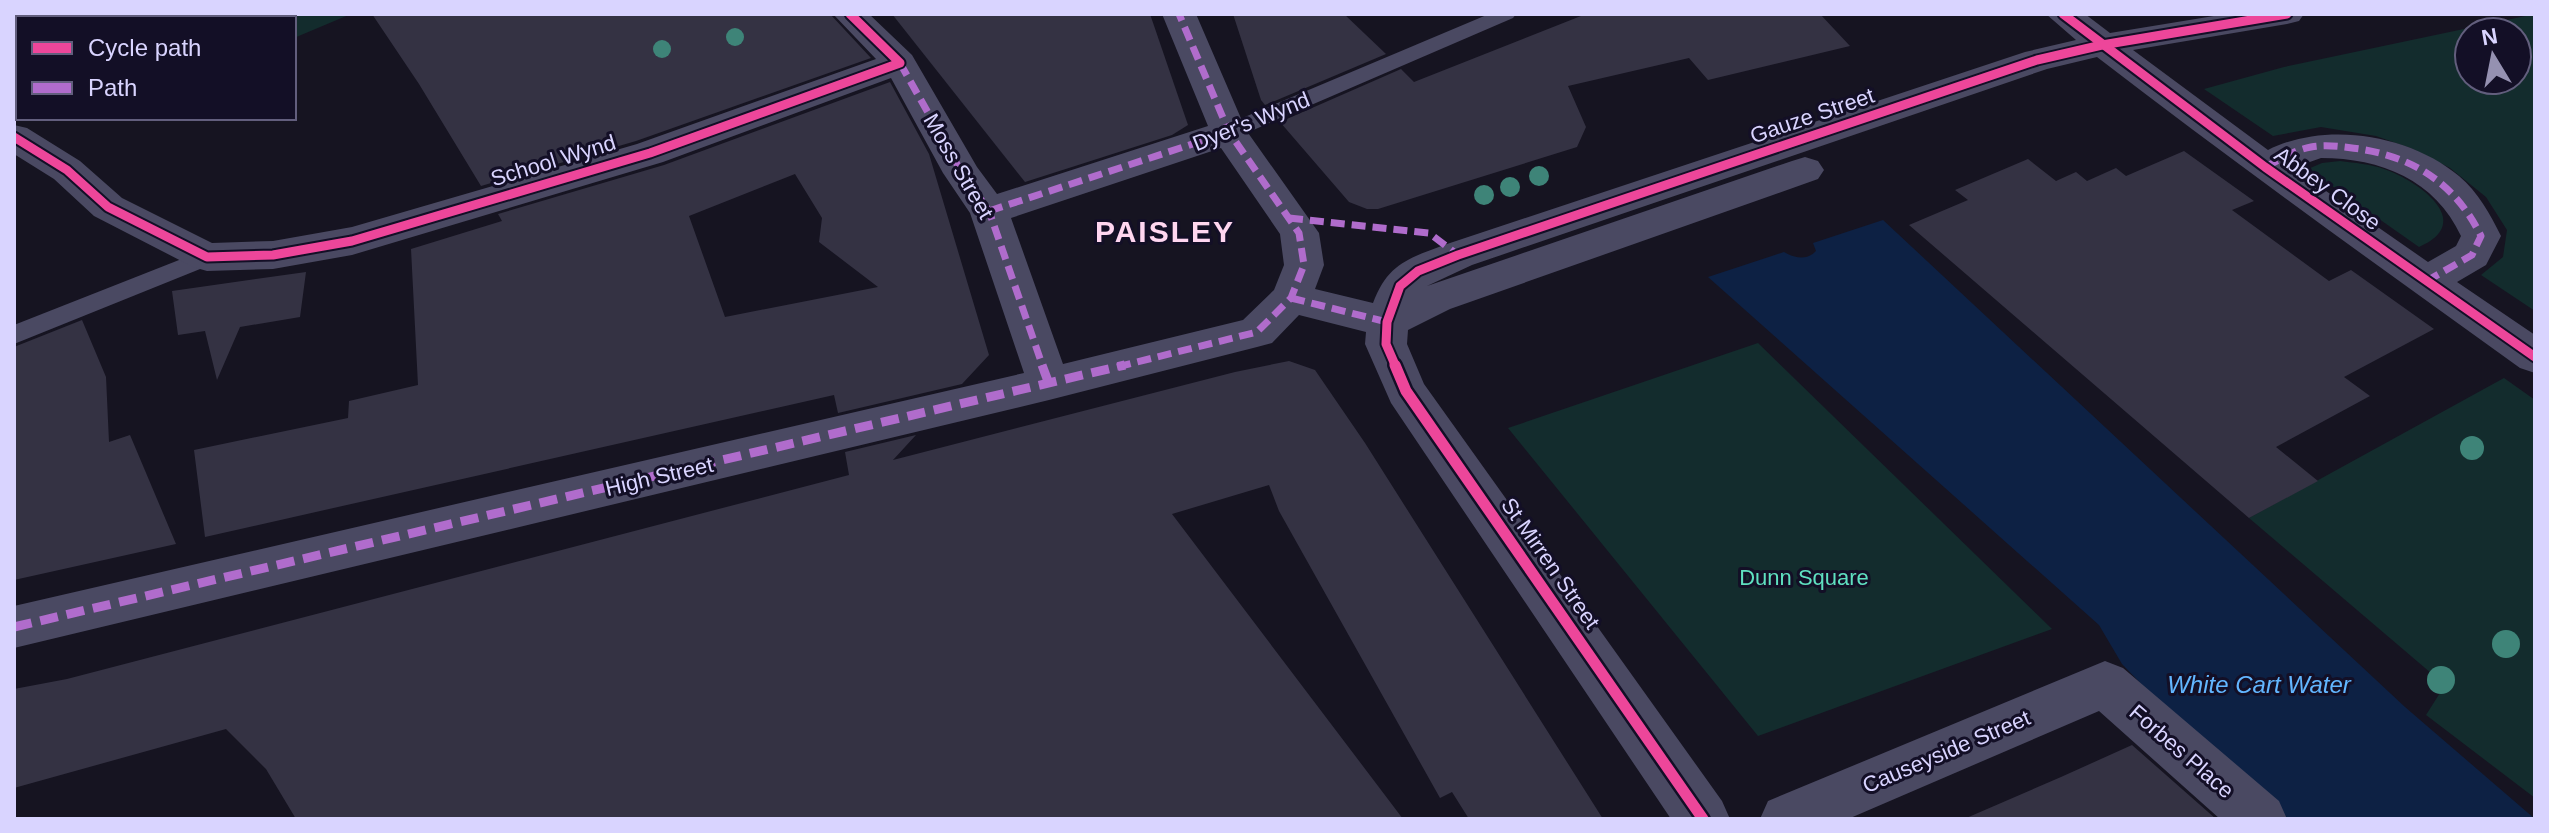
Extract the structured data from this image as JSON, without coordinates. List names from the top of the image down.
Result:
{
  "streets": {
    "street": [
      "Dyer's Wynd",
      "School Wynd",
      "Moss Street",
      "Abbey Close",
      "High Street",
      "St Mirren Street",
      "Causeyside Street",
      "Forbes Place"
    ],
    "cycle path": ["Gauze Street"]
  },
  "crossings": [
    ["Dyer's Wynd", "Moss Street"],
    ["School Wynd", "Moss Street"],
    ["Moss Street", "High Street"],
    ["Causeyside Street", "Forbes Place"]
  ],
  "districts": ["PAISLEY"],
  "water": ["White Cart Water"],
  "parks": ["Dunn Square"],
  "legend": ["Cycle path", "Path"],
  "north": "top"
}
